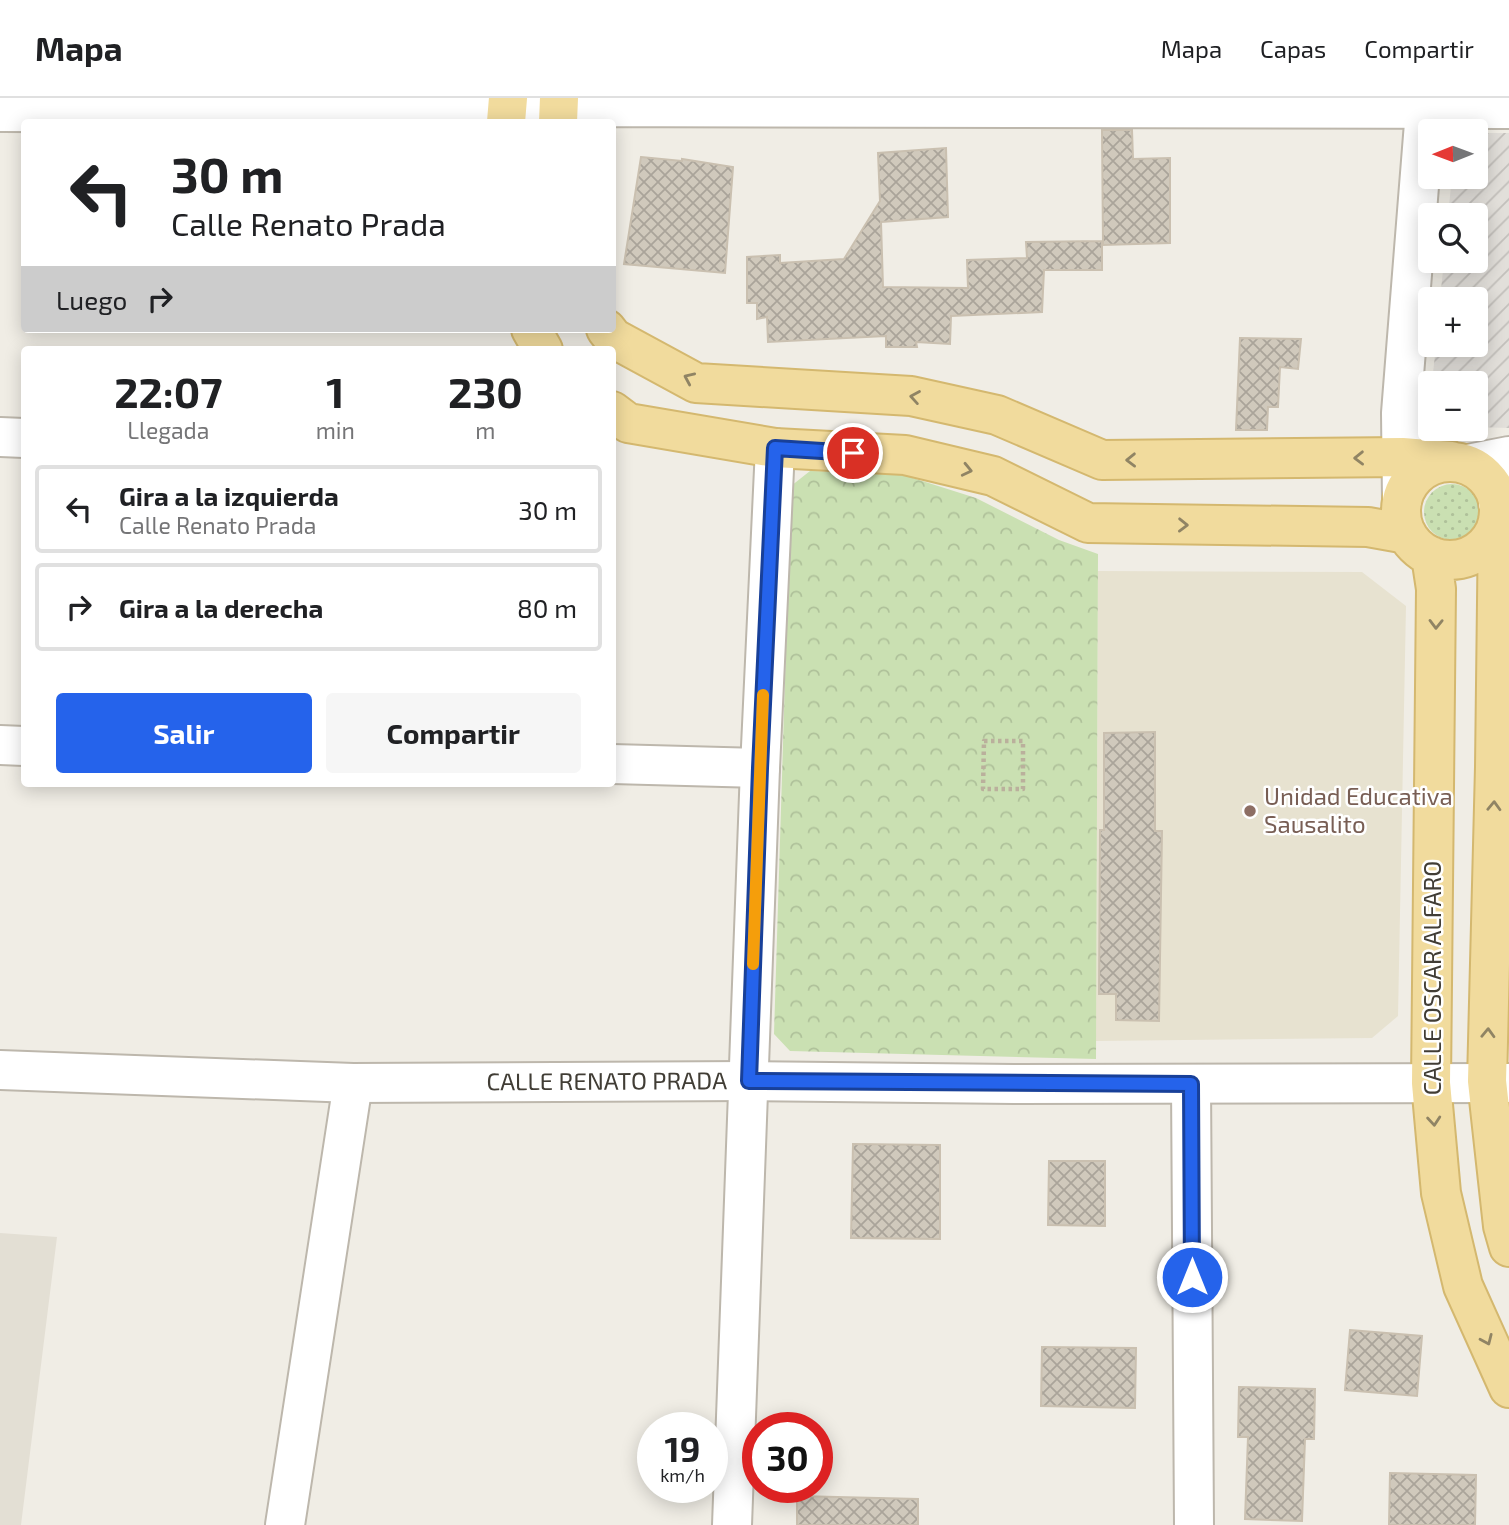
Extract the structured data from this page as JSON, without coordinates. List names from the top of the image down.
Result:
{
  "streets": {
    "main road": ["CALLE OSCAR ALFARO"],
    "street": ["CALLE RENATO PRADA"]
  },
  "crossings": [
    ["CALLE OSCAR ALFARO", "CALLE RENATO PRADA"]
  ],
  "places": ["Unidad Educativa Sausalito"],
  "north": "left",
  "page": {
    "header": "Mapa",
    "nav": ["Mapa", "Capas", "Compartir"],
    "map_buttons": ["+", "−"],
    "turn": ["30 m", "Calle Renato Prada"],
    "then": "Luego",
    "eta": [
      "22:07",
      "Llegada",
      "1",
      "min",
      "230",
      "m"
    ],
    "list": [
      {
        "name": "Gira a la izquierda",
        "note": "Calle Renato Prada",
        "value": "30 m"
      },
      {
        "name": "Gira a la derecha",
        "value": "80 m"
      }
    ],
    "buttons": ["Salir", "Compartir"],
    "speed": "19 km/h",
    "limit": "30"
  }
}
